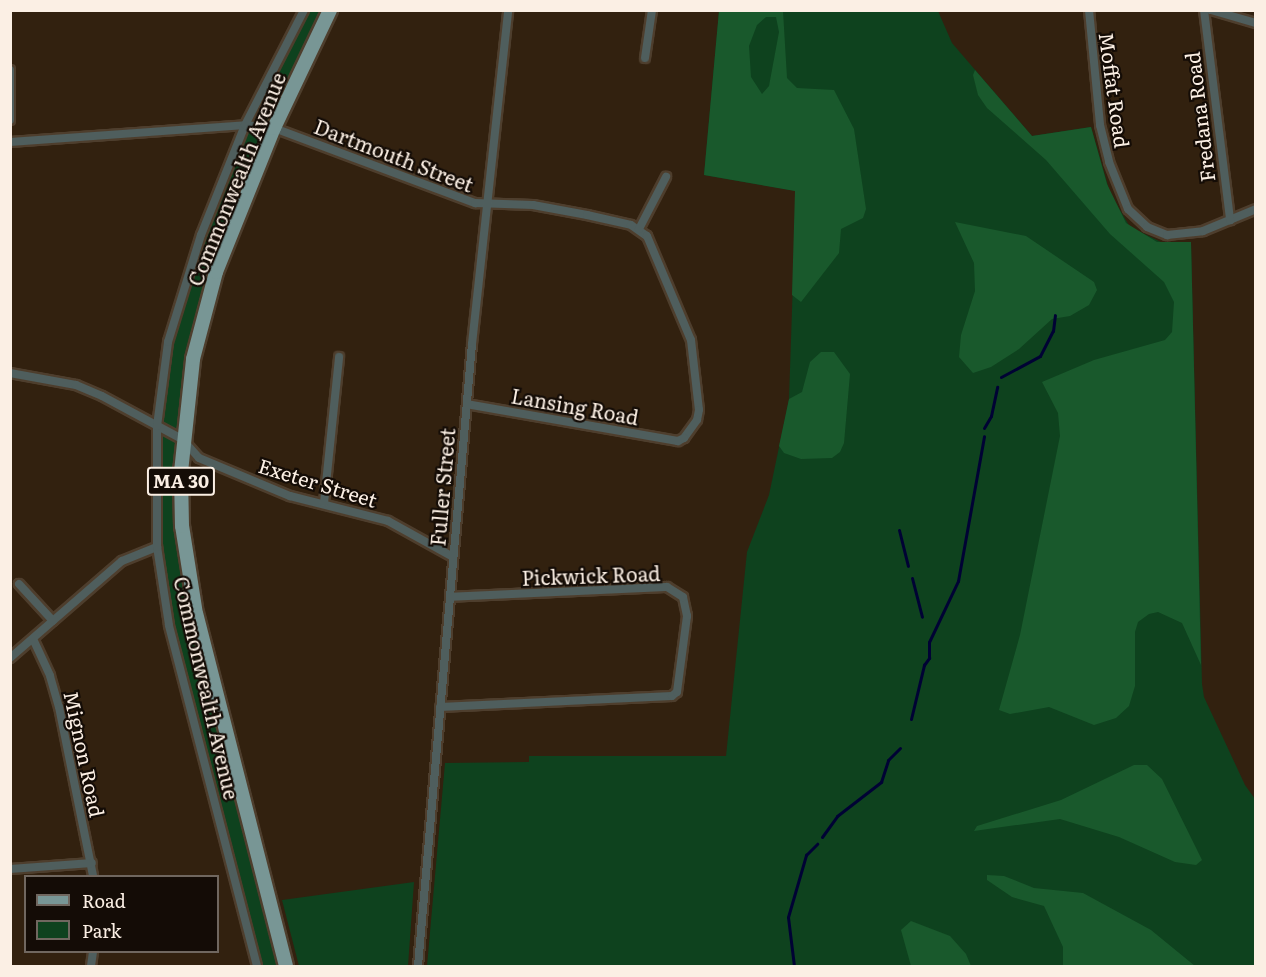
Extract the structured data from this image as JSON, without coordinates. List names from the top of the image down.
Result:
{
  "streets": {
    "main road": ["Commonwealth Avenue", "MA 30"],
    "street": [
      "Moffat Road",
      "Fredana Road",
      "Dartmouth Street",
      "Lansing Road",
      "Exeter Street",
      "Fuller Street",
      "Pickwick Road",
      "Mignon Road"
    ]
  },
  "crossings": [
    ["Moffat Road", "Fredana Road"],
    ["Dartmouth Street", "Commonwealth Avenue"],
    ["Dartmouth Street", "Lansing Road"],
    ["Dartmouth Street", "Fuller Street"],
    ["Commonwealth Avenue", "Exeter Street"],
    ["Lansing Road", "Fuller Street"],
    ["Exeter Street", "Fuller Street"],
    ["Fuller Street", "Pickwick Road"]
  ],
  "legend": ["Road", "Park"]
}
